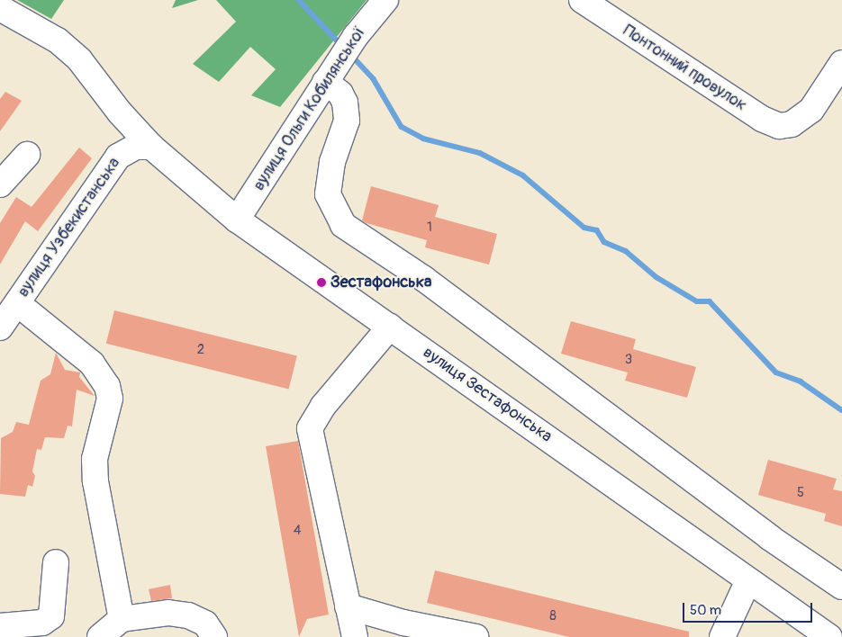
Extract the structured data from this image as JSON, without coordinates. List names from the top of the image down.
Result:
{
  "streets": {
    "street": [
      "Понтонний провулок",
      "вулиця Ольги Кобилянської",
      "вулиця Узбекистанська",
      "вулиця Зестафонська"
    ]
  },
  "crossings": [
    ["вулиця Ольги Кобилянської", "вулиця Зестафонська"],
    ["вулиця Узбекистанська", "вулиця Зестафонська"]
  ],
  "places": ["Зестафонська"],
  "house_numbers": [
    "1",
    "2",
    "3",
    "5",
    "4",
    "8"
  ],
  "scale_bar": "50 m"
}
